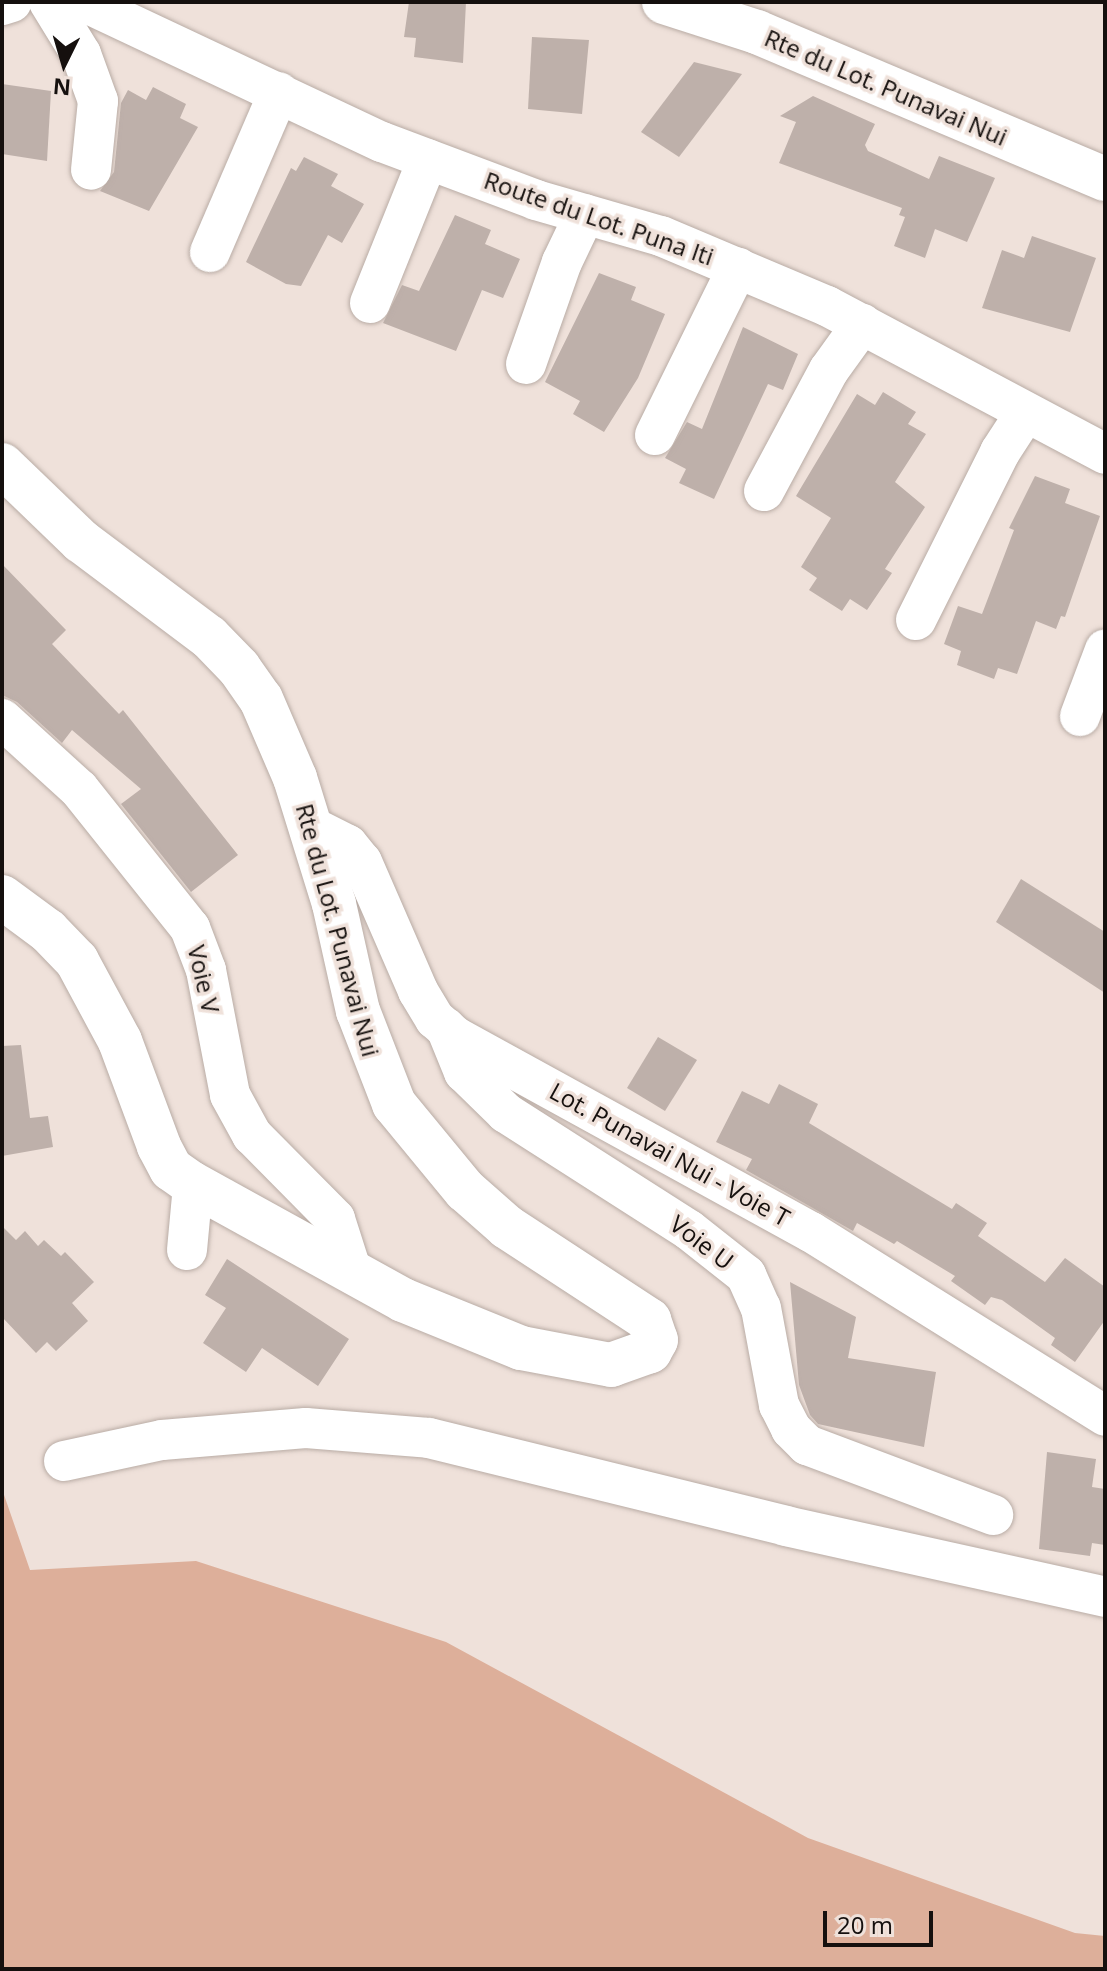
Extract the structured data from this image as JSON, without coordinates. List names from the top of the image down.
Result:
{
  "streets": {
    "main road": ["Rte du Lot. Punavai Nui"],
    "street": [
      "Route du Lot. Puna Iti",
      "Voie V",
      "Lot. Punavai Nui - Voie T",
      "Voie U"
    ]
  },
  "crossings": [
    ["Rte du Lot. Punavai Nui", "Voie V"],
    ["Rte du Lot. Punavai Nui", "Lot. Punavai Nui - Voie T"],
    ["Lot. Punavai Nui - Voie T", "Voie U"]
  ],
  "scale_bar": "20 m",
  "north": "bottom"
}
